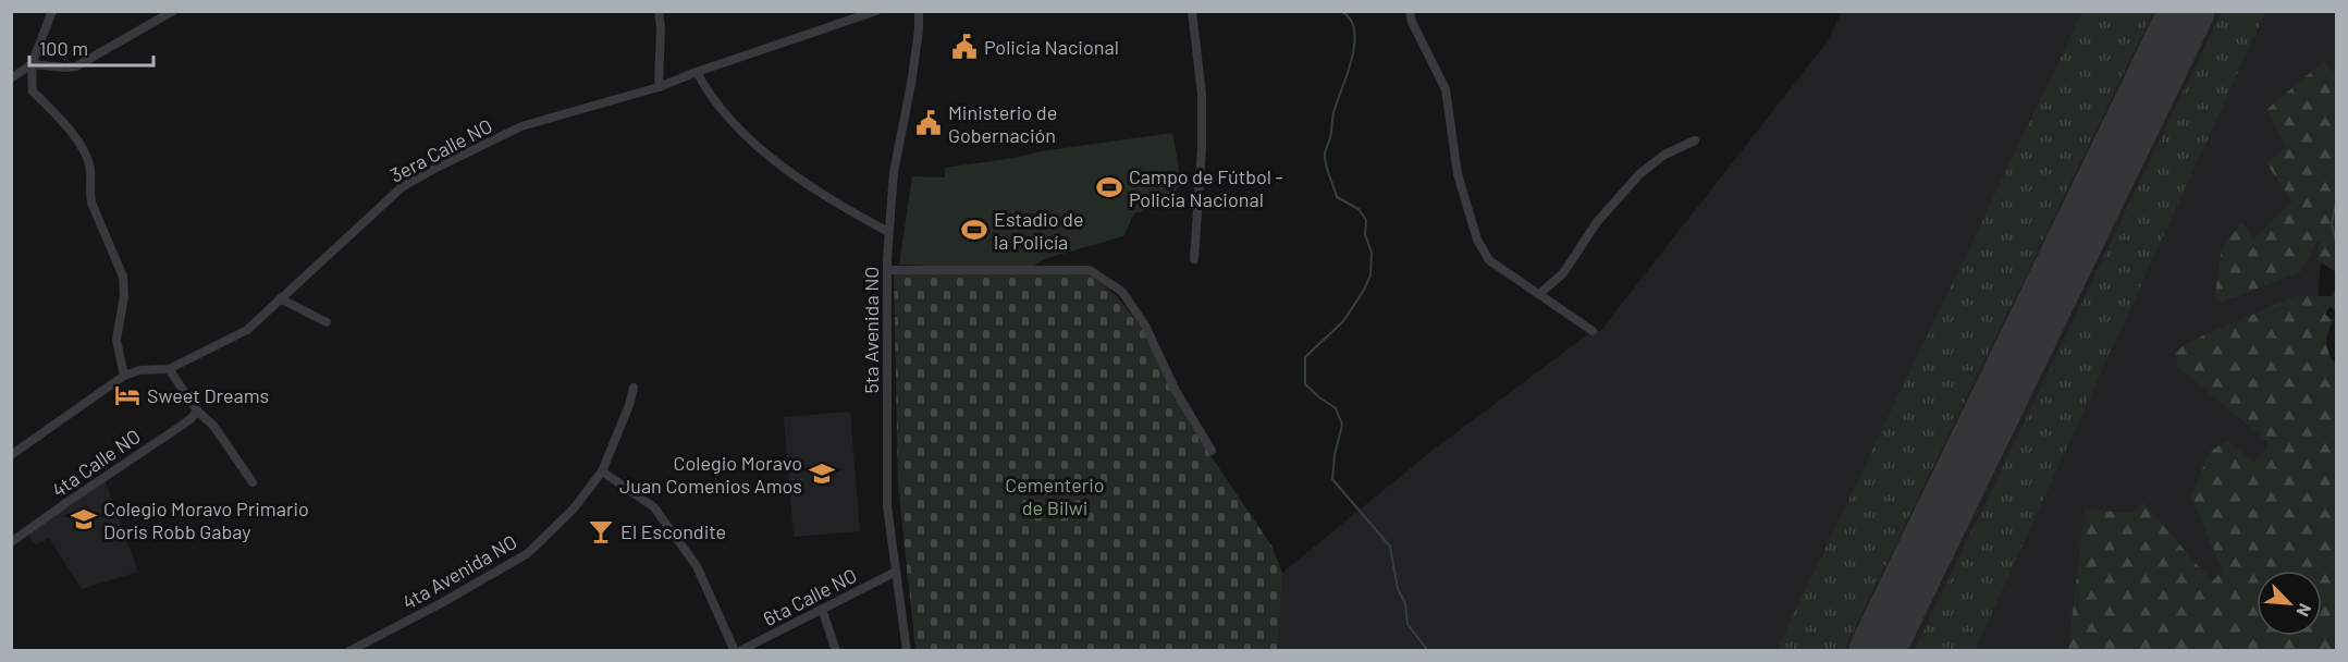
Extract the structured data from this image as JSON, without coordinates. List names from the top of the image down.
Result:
{
  "streets": {
    "street": [
      "3era Calle NO",
      "5ta Avenida NO",
      "4ta Calle NO",
      "4ta Avenida NO",
      "6ta Calle NO"
    ]
  },
  "crossings": [
    ["5ta Avenida NO", "6ta Calle NO"]
  ],
  "parks": ["Cementerio de Bilwi"],
  "places": {
    "public building": ["Policia Nacional", "Ministerio de Gobernación"],
    "sports": ["Campo de Fútbol - Policia Nacional", "Estadio de la Policía"],
    "hotel": ["Sweet Dreams"],
    "school or university": ["Colegio Moravo Juan Comenios Amos", "Colegio Moravo Primario Doris Robb Gabay"],
    "bar": ["El Escondite"]
  },
  "scale_bar": "100 m",
  "north": "bottom right"
}
